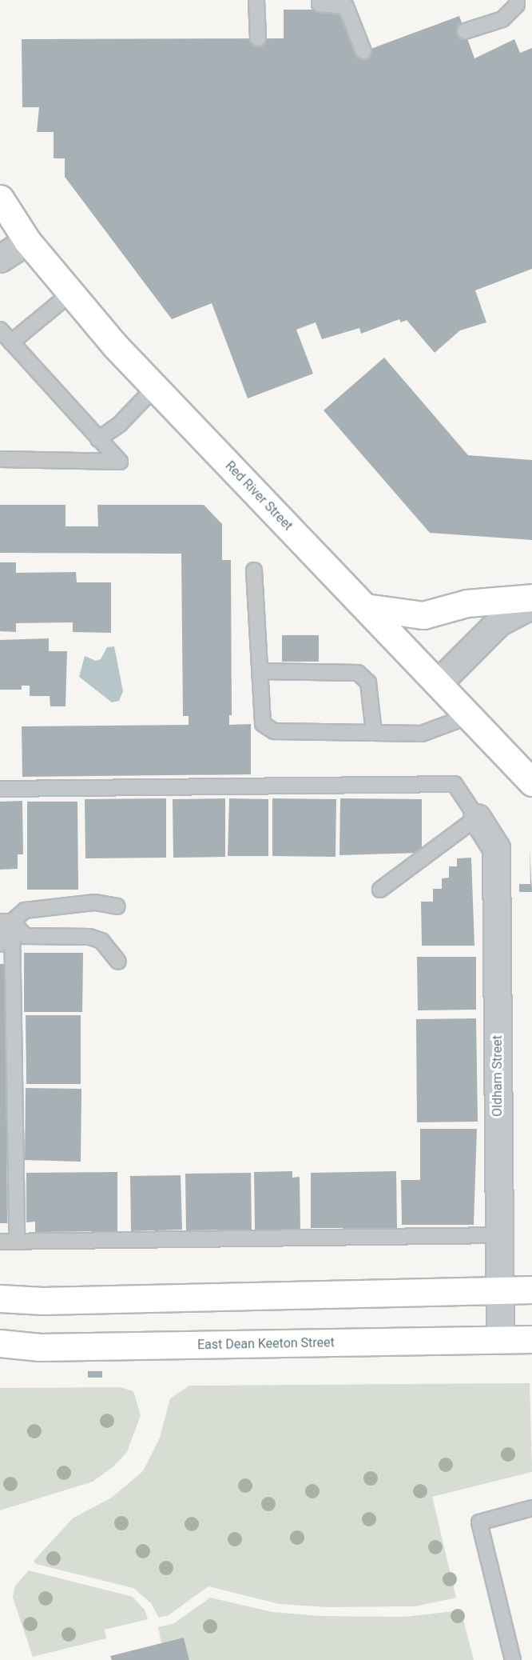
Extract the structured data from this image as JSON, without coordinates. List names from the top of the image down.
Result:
{
  "streets": {
    "main road": ["Red River Street", "East Dean Keeton Street"],
    "street": ["Oldham Street"]
  },
  "crossings": [
    ["Oldham Street", "East Dean Keeton Street"]
  ]
}
